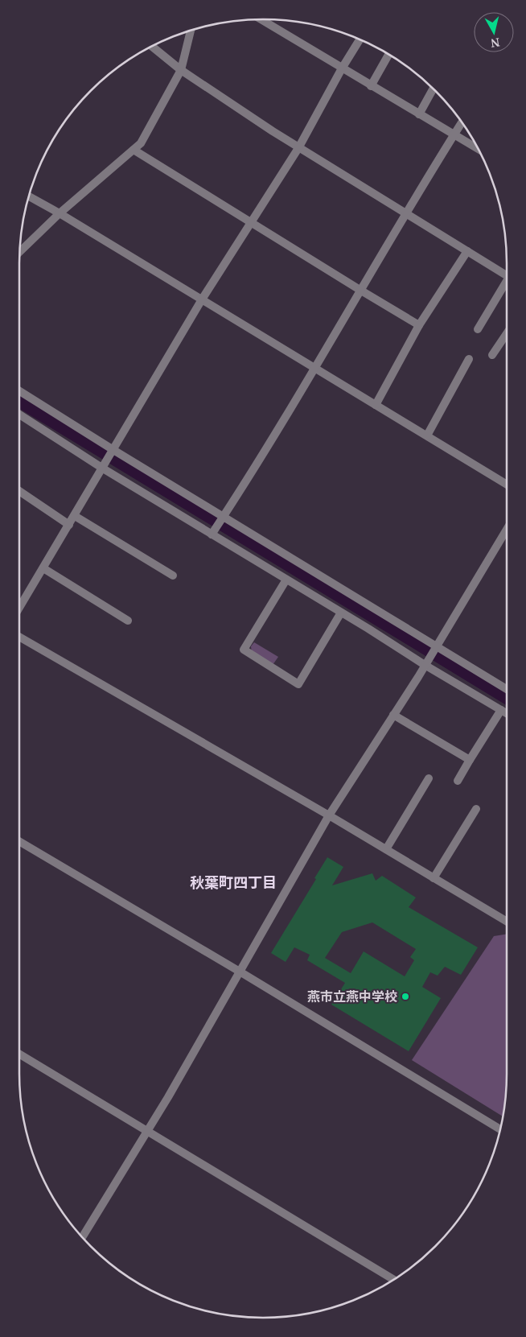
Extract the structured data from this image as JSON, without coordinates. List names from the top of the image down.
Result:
{
  "districts": ["秋葉町四丁目"],
  "places": ["燕市立燕中学校"],
  "north": "bottom"
}
